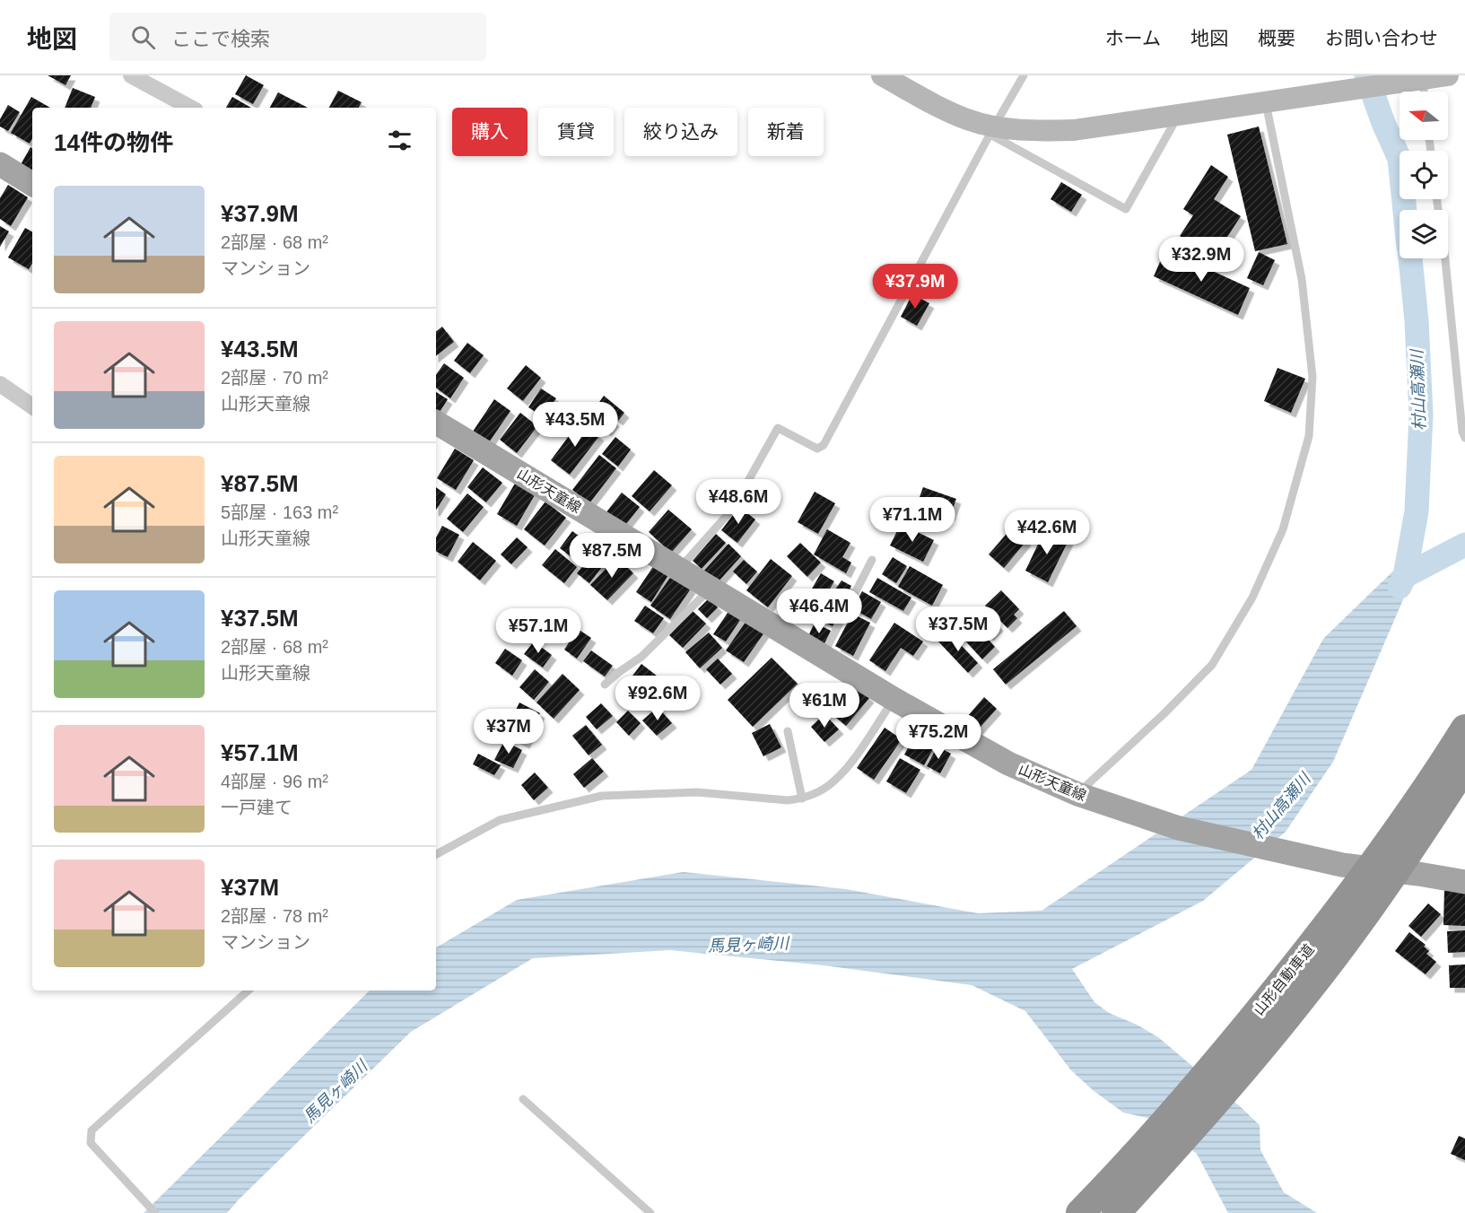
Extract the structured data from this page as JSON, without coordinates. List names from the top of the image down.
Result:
{
  "streets": {
    "highway": ["山形自動車道"],
    "main road": ["山形天童線"]
  },
  "water": ["村山高瀬川", "馬見ヶ崎川"],
  "north": "left",
  "page": {
    "header": "地図",
    "search": "ここで検索",
    "nav": [
      "ホーム",
      "地図",
      "概要",
      "お問い合わせ"
    ],
    "chip": [
      "購入",
      "賃貸",
      "絞り込み",
      "新着"
    ],
    "heading": "14件の物件",
    "list": [
      {
        "name": "¥37.9M",
        "note": "2部屋 · 68 m² · マンション"
      },
      {
        "name": "¥43.5M",
        "note": "2部屋 · 70 m² · 山形天童線"
      },
      {
        "name": "¥87.5M",
        "note": "5部屋 · 163 m² · 山形天童線"
      },
      {
        "name": "¥37.5M",
        "note": "2部屋 · 68 m² · 山形天童線"
      },
      {
        "name": "¥57.1M",
        "note": "4部屋 · 96 m² · 一戸建て"
      },
      {
        "name": "¥37M",
        "note": "2部屋 · 78 m² · マンション"
      }
    ],
    "price": [
      "¥32.9M",
      "¥37.9M",
      "¥43.5M",
      "¥48.6M",
      "¥71.1M",
      "¥42.6M",
      "¥87.5M",
      "¥46.4M",
      "¥37.5M",
      "¥57.1M",
      "¥92.6M",
      "¥61M",
      "¥37M",
      "¥75.2M"
    ]
  }
}
